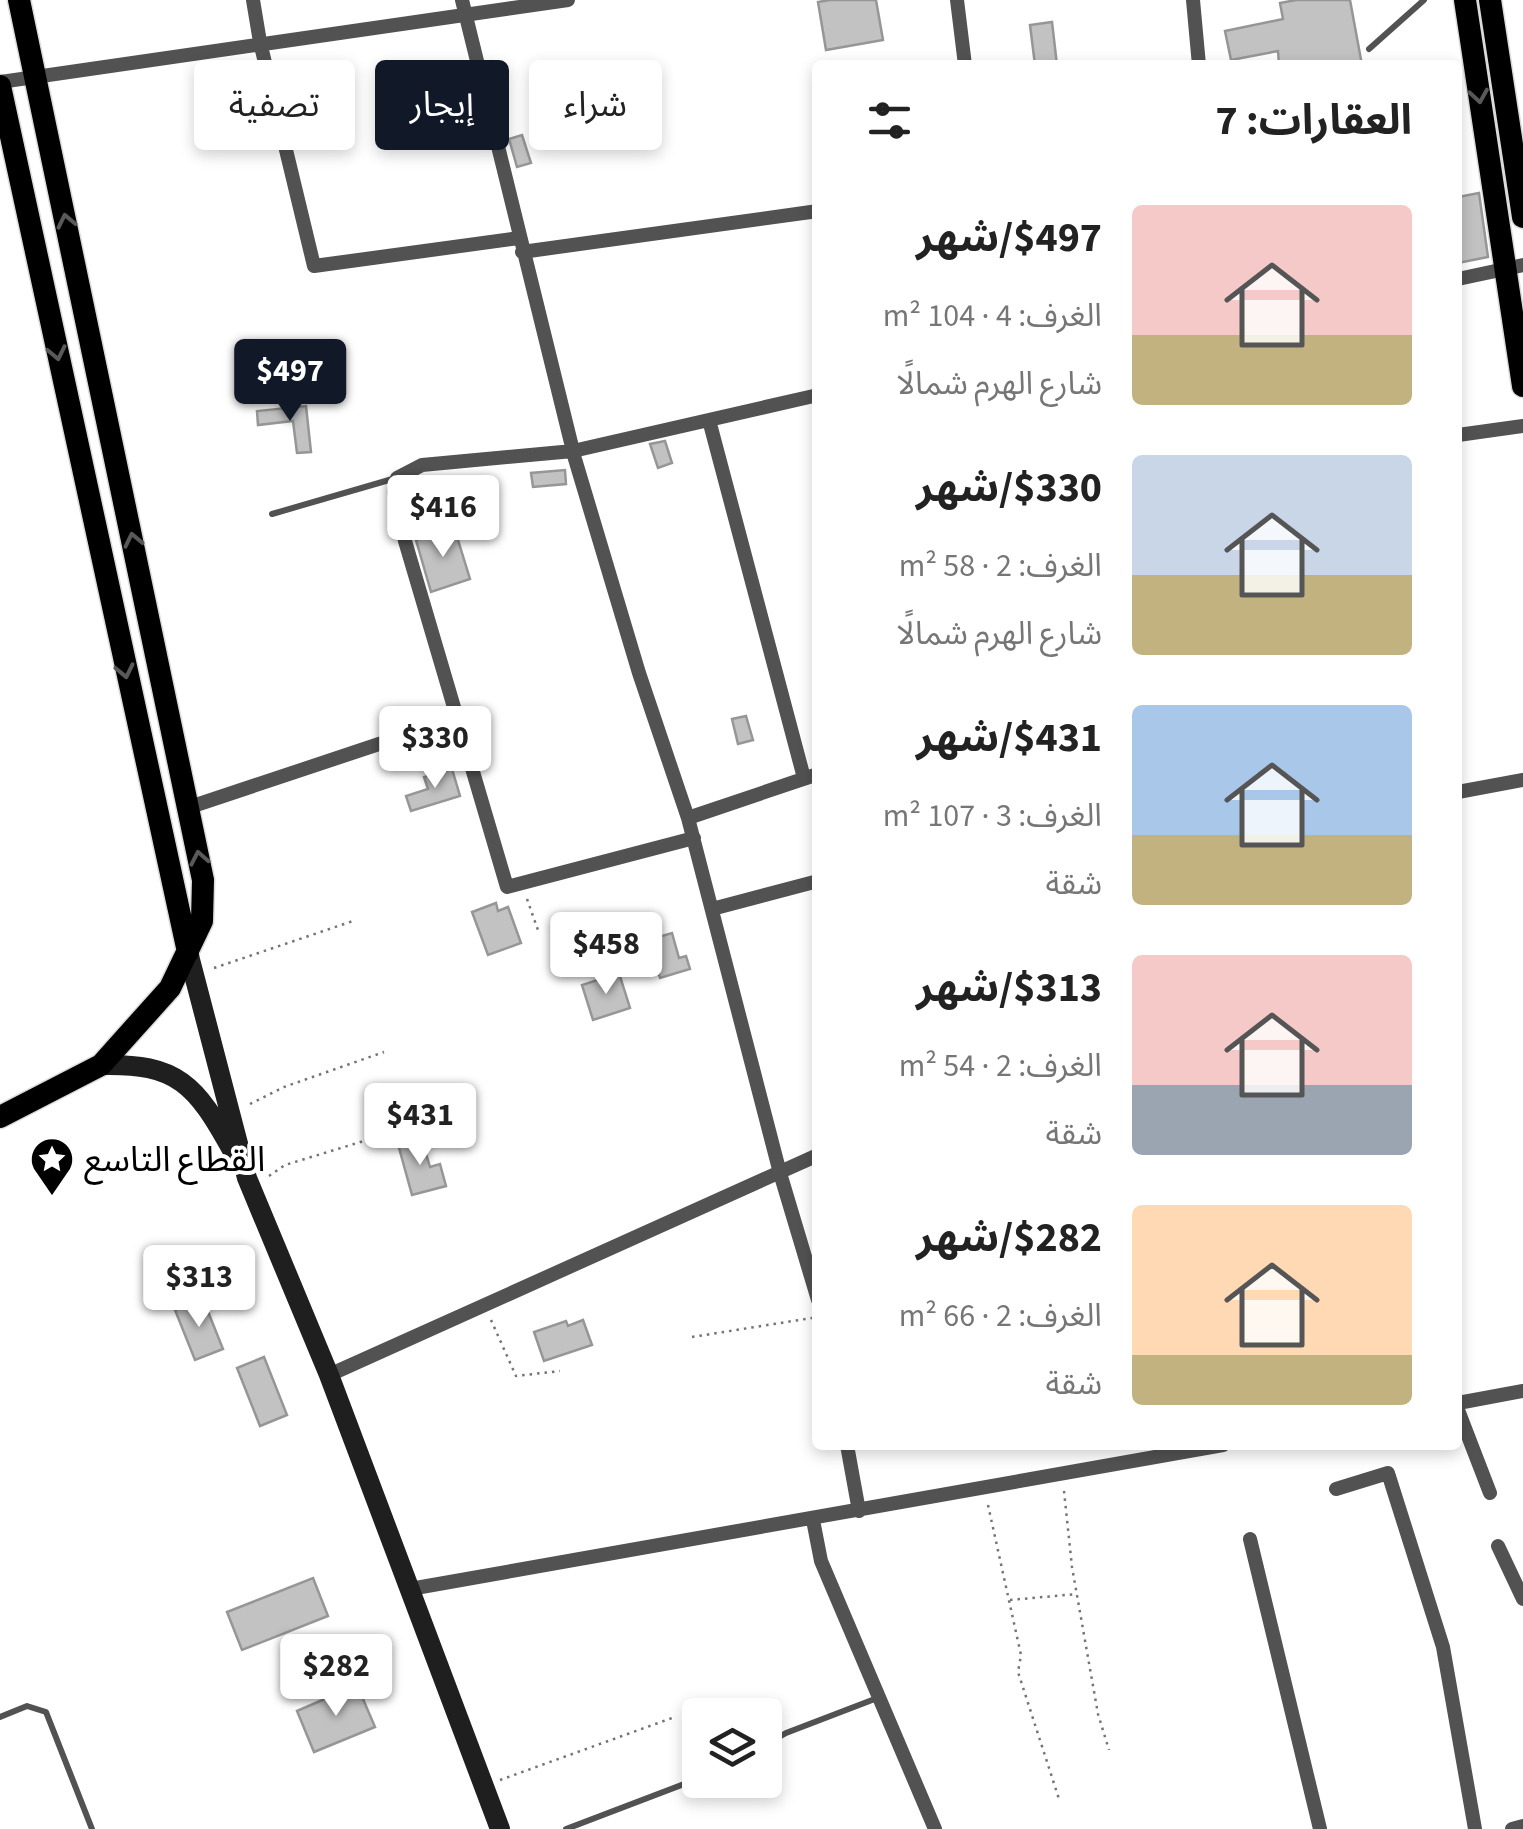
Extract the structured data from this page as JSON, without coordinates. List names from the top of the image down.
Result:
{
  "places": {
    "place": ["القطاع التاسع"]
  },
  "page": {
    "chip": ["شراء", "إيجار", "تصفية"],
    "heading": "العقارات: 7",
    "list": [
      {
        "name": "$497/شهر",
        "note": "الغرف: 4 · 104 m² · شارع الهرم شمالًا"
      },
      {
        "name": "$330/شهر",
        "note": "الغرف: 2 · 58 m² · شارع الهرم شمالًا"
      },
      {
        "name": "$431/شهر",
        "note": "الغرف: 3 · 107 m² · شقة"
      },
      {
        "name": "$313/شهر",
        "note": "الغرف: 2 · 54 m² · شقة"
      },
      {
        "name": "$282/شهر",
        "note": "الغرف: 2 · 66 m² · شقة"
      }
    ],
    "price": [
      "$497",
      "$416",
      "$330",
      "$458",
      "$431",
      "$313",
      "$282"
    ]
  }
}
